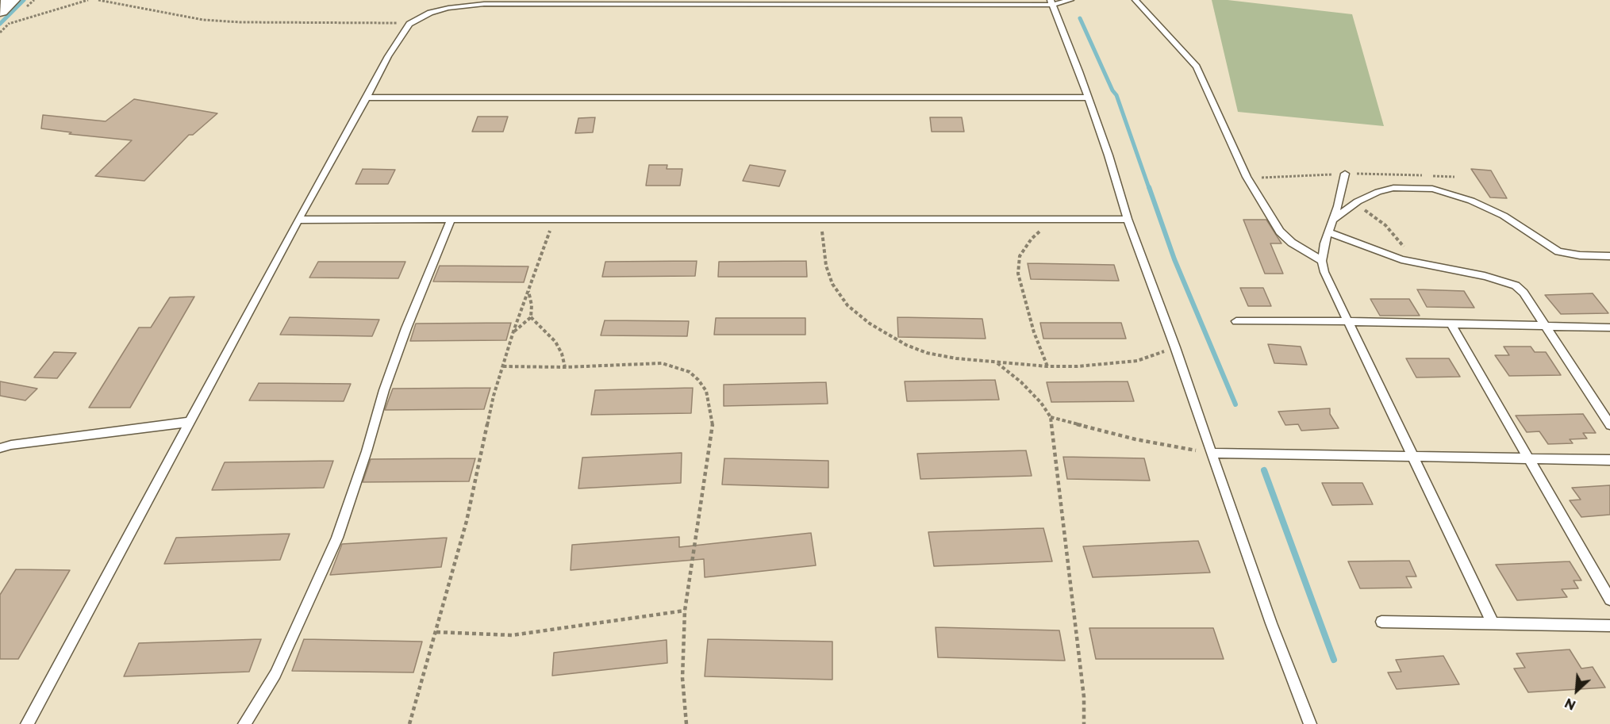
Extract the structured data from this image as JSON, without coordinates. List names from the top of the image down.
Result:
{
  "north": "bottom left"
}
